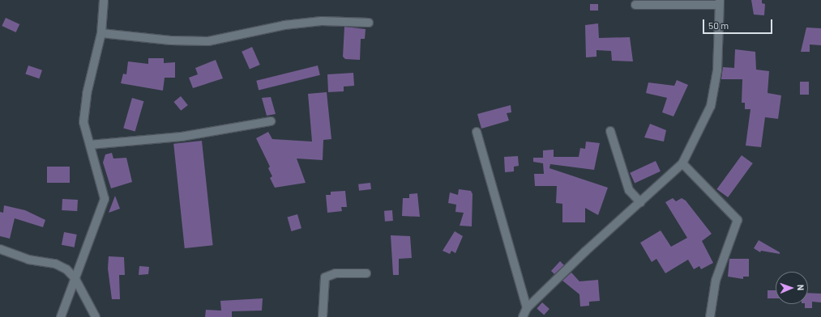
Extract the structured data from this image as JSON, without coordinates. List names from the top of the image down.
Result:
{
  "scale_bar": "50 m",
  "north": "right"
}
